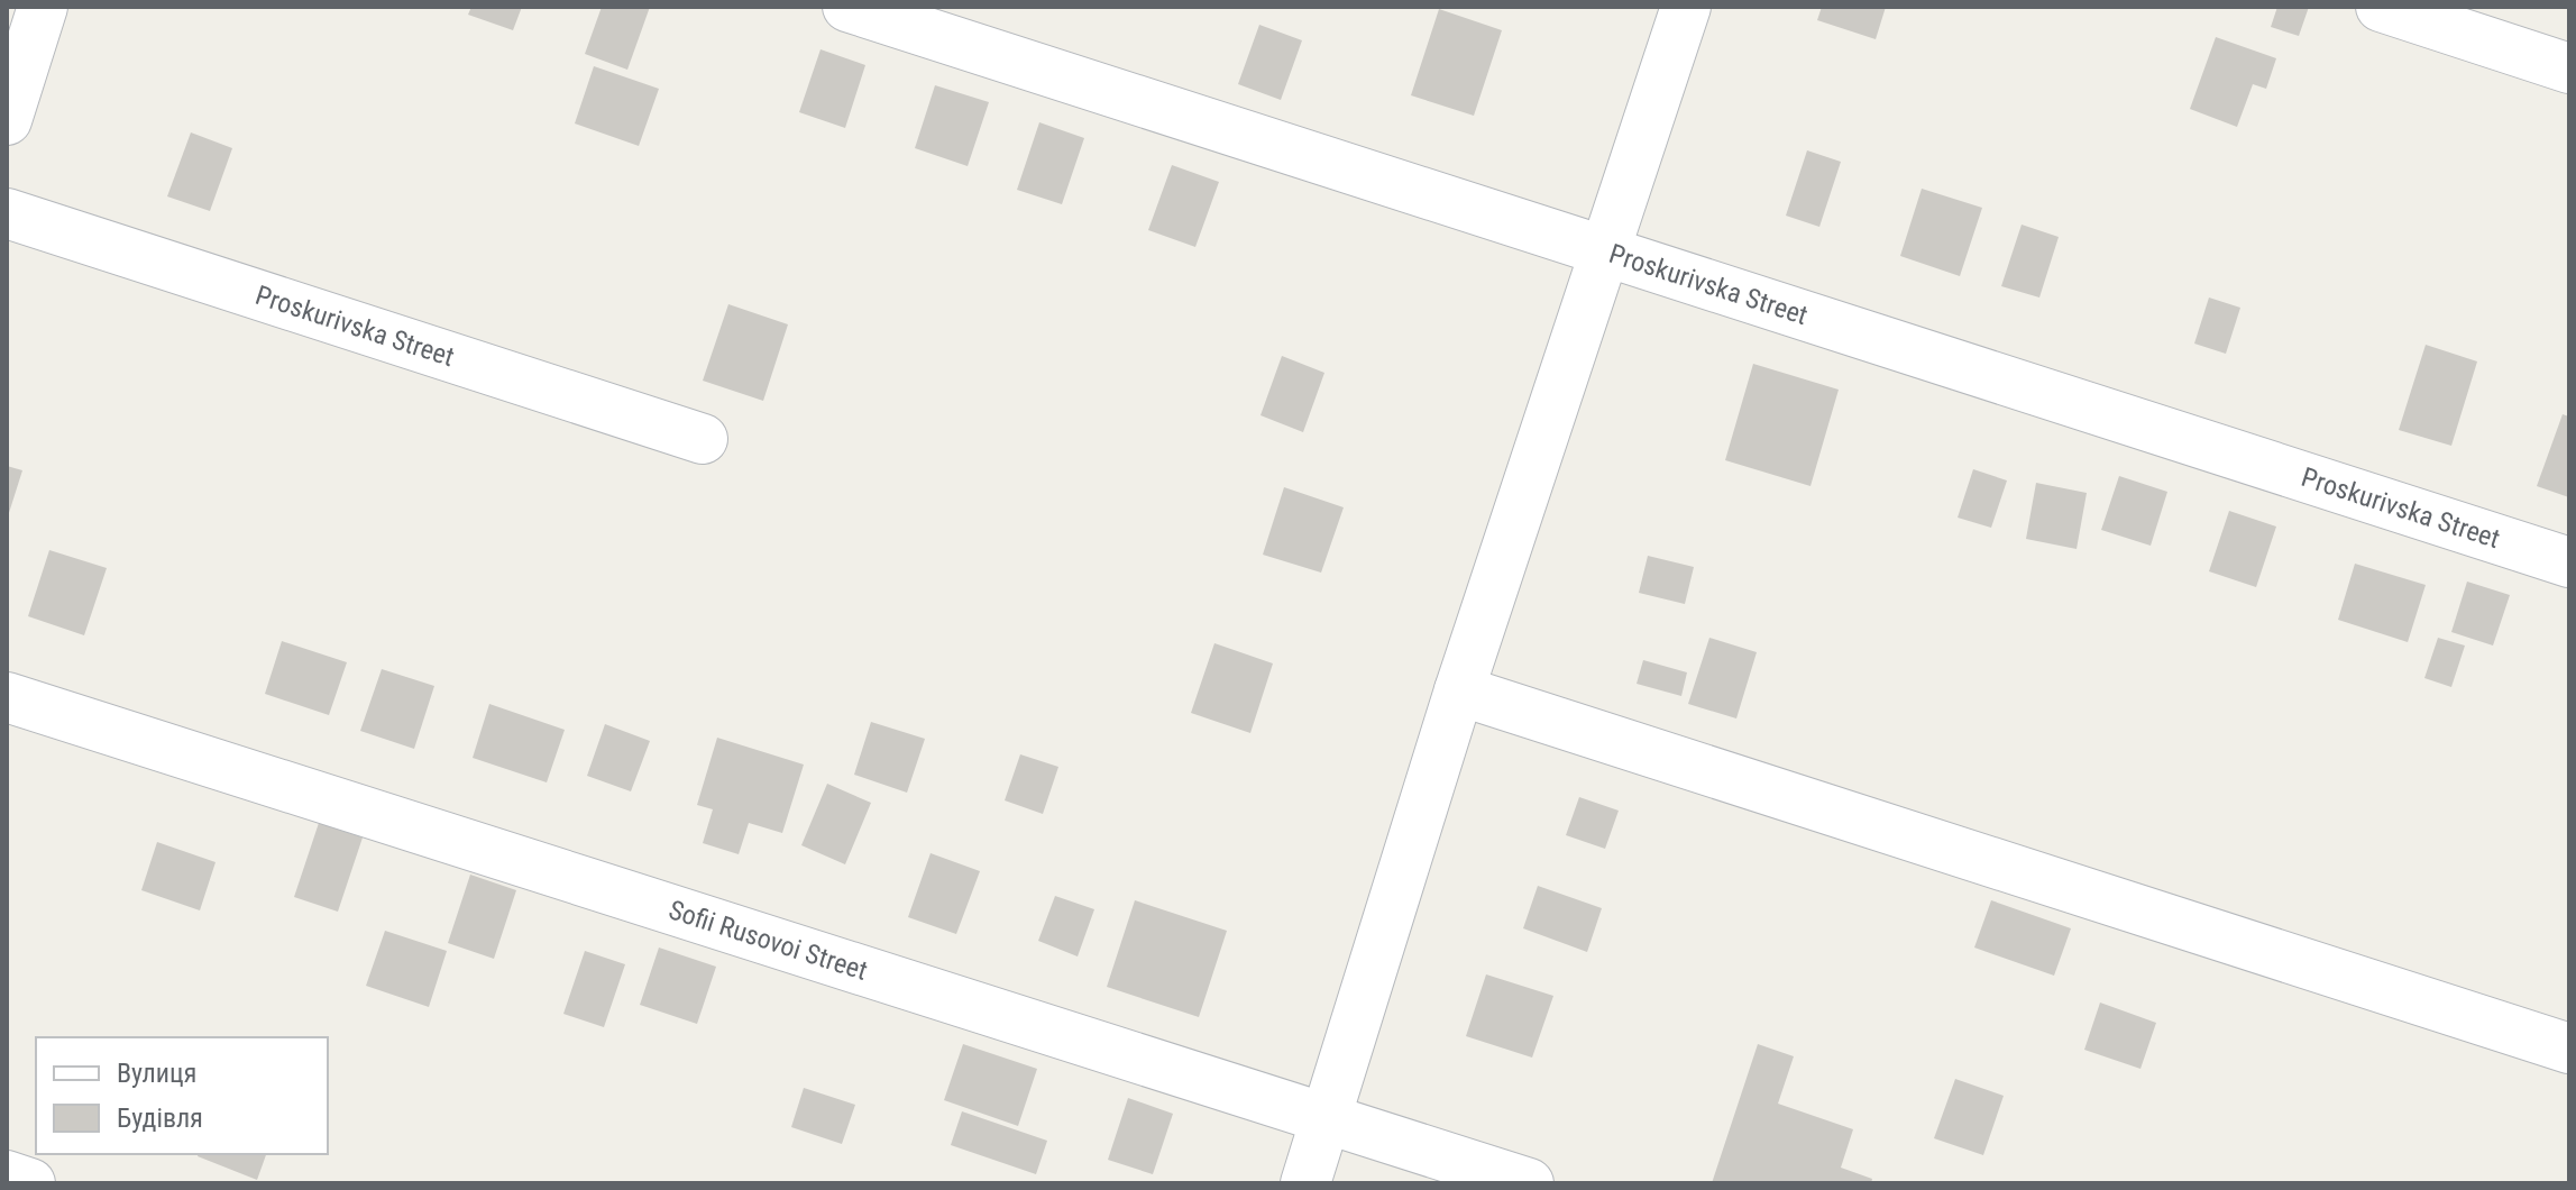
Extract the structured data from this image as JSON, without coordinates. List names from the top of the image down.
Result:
{
  "streets": {
    "street": ["Proskurivska Street", "Sofii Rusovoi Street"]
  },
  "legend": ["Вулиця", "Будівля"]
}
